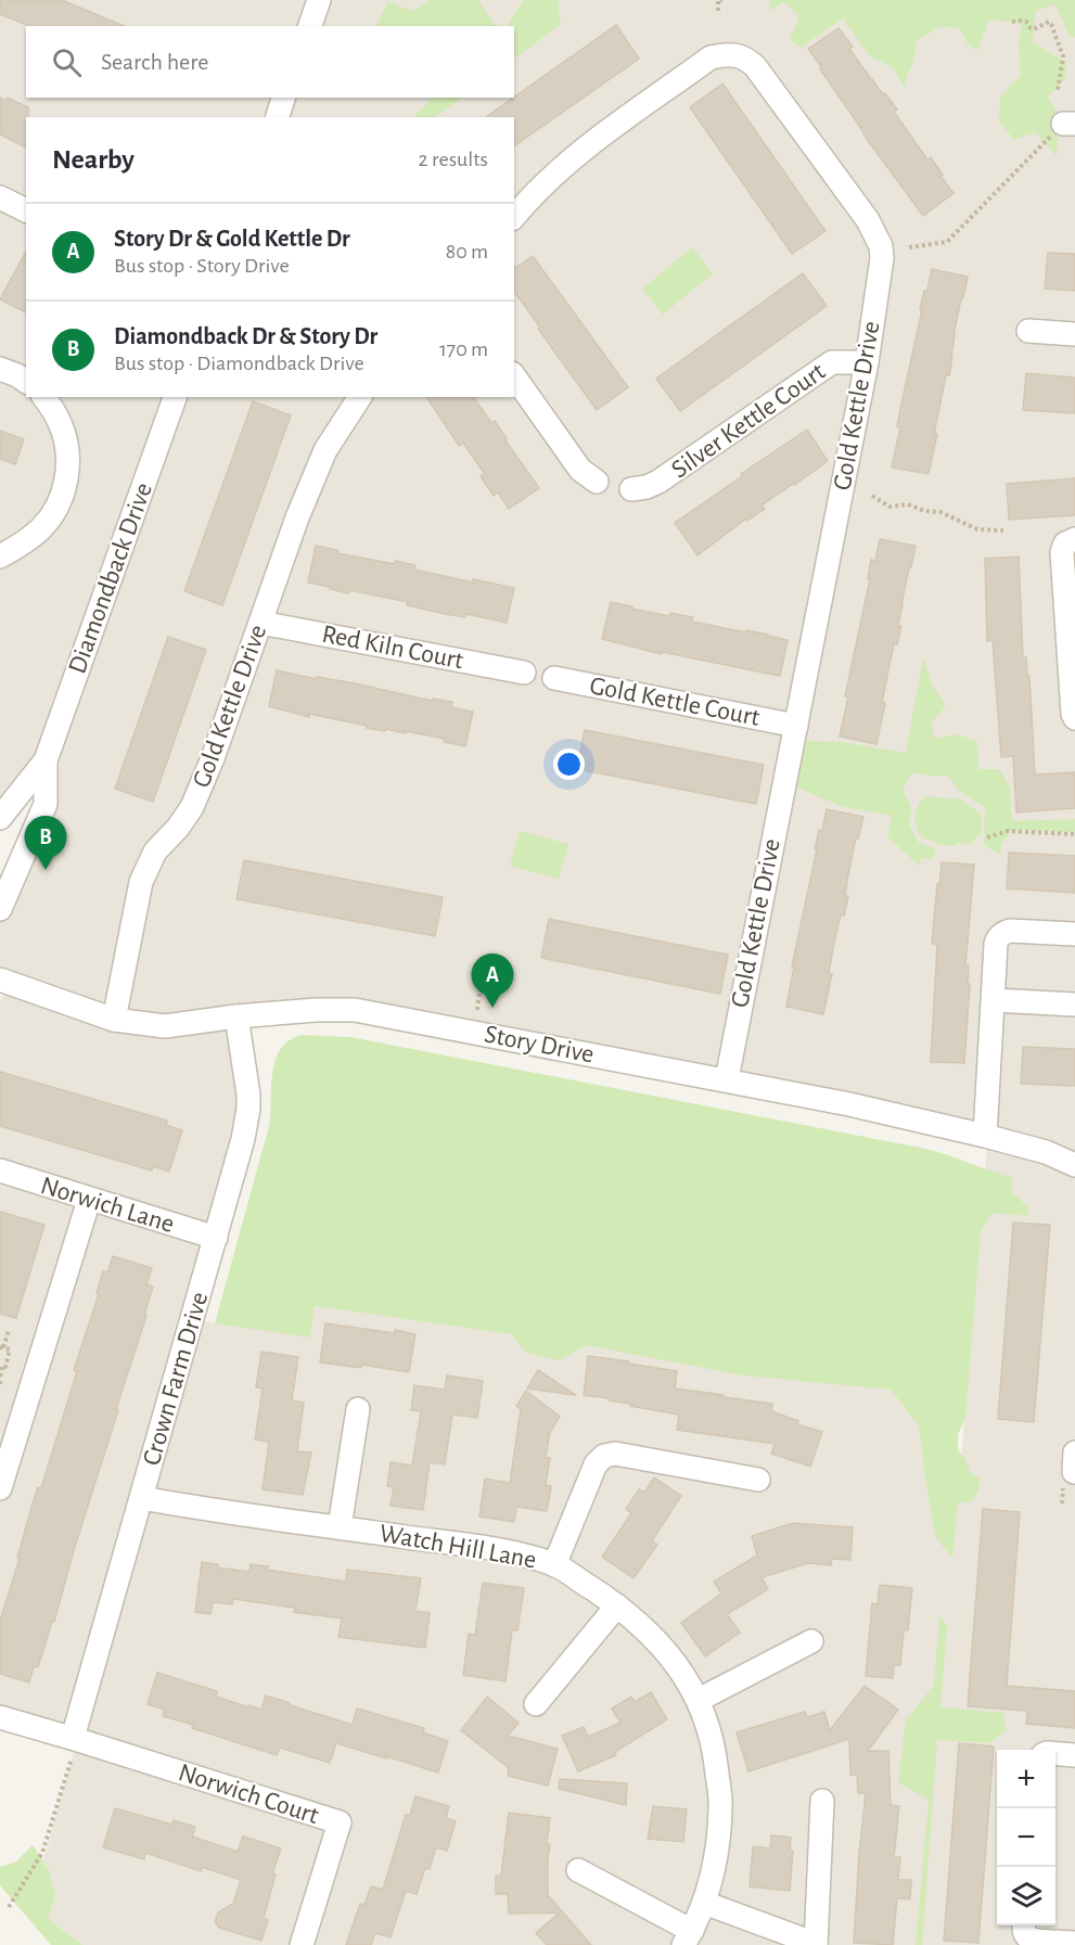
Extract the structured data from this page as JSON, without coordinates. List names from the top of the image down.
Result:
{
  "streets": {
    "street": [
      "Gold Kettle Drive",
      "Silver Kettle Court",
      "Diamondback Drive",
      "Red Kiln Court",
      "Gold Kettle Court",
      "Story Drive",
      "Norwich Lane",
      "Crown Farm Drive",
      "Watch Hill Lane",
      "Norwich Court"
    ]
  },
  "crossings": [
    ["Gold Kettle Drive", "Silver Kettle Court"],
    ["Gold Kettle Drive", "Red Kiln Court"],
    ["Gold Kettle Drive", "Gold Kettle Court"],
    ["Gold Kettle Drive", "Story Drive"],
    ["Story Drive", "Crown Farm Drive"],
    ["Norwich Lane", "Crown Farm Drive"],
    ["Crown Farm Drive", "Watch Hill Lane"],
    ["Crown Farm Drive", "Norwich Court"]
  ],
  "page": {
    "search": "Search here",
    "heading": ["Nearby", "2 results"],
    "list": [
      {
        "mark": "A",
        "name": "Story Dr & Gold Kettle Dr",
        "note": "Bus stop · Story Drive",
        "value": "80 m"
      },
      {
        "mark": "B",
        "name": "Diamondback Dr & Story Dr",
        "note": "Bus stop · Diamondback Drive",
        "value": "170 m"
      }
    ],
    "pins": ["B", "A"],
    "map_buttons": ["+", "−"]
  }
}
